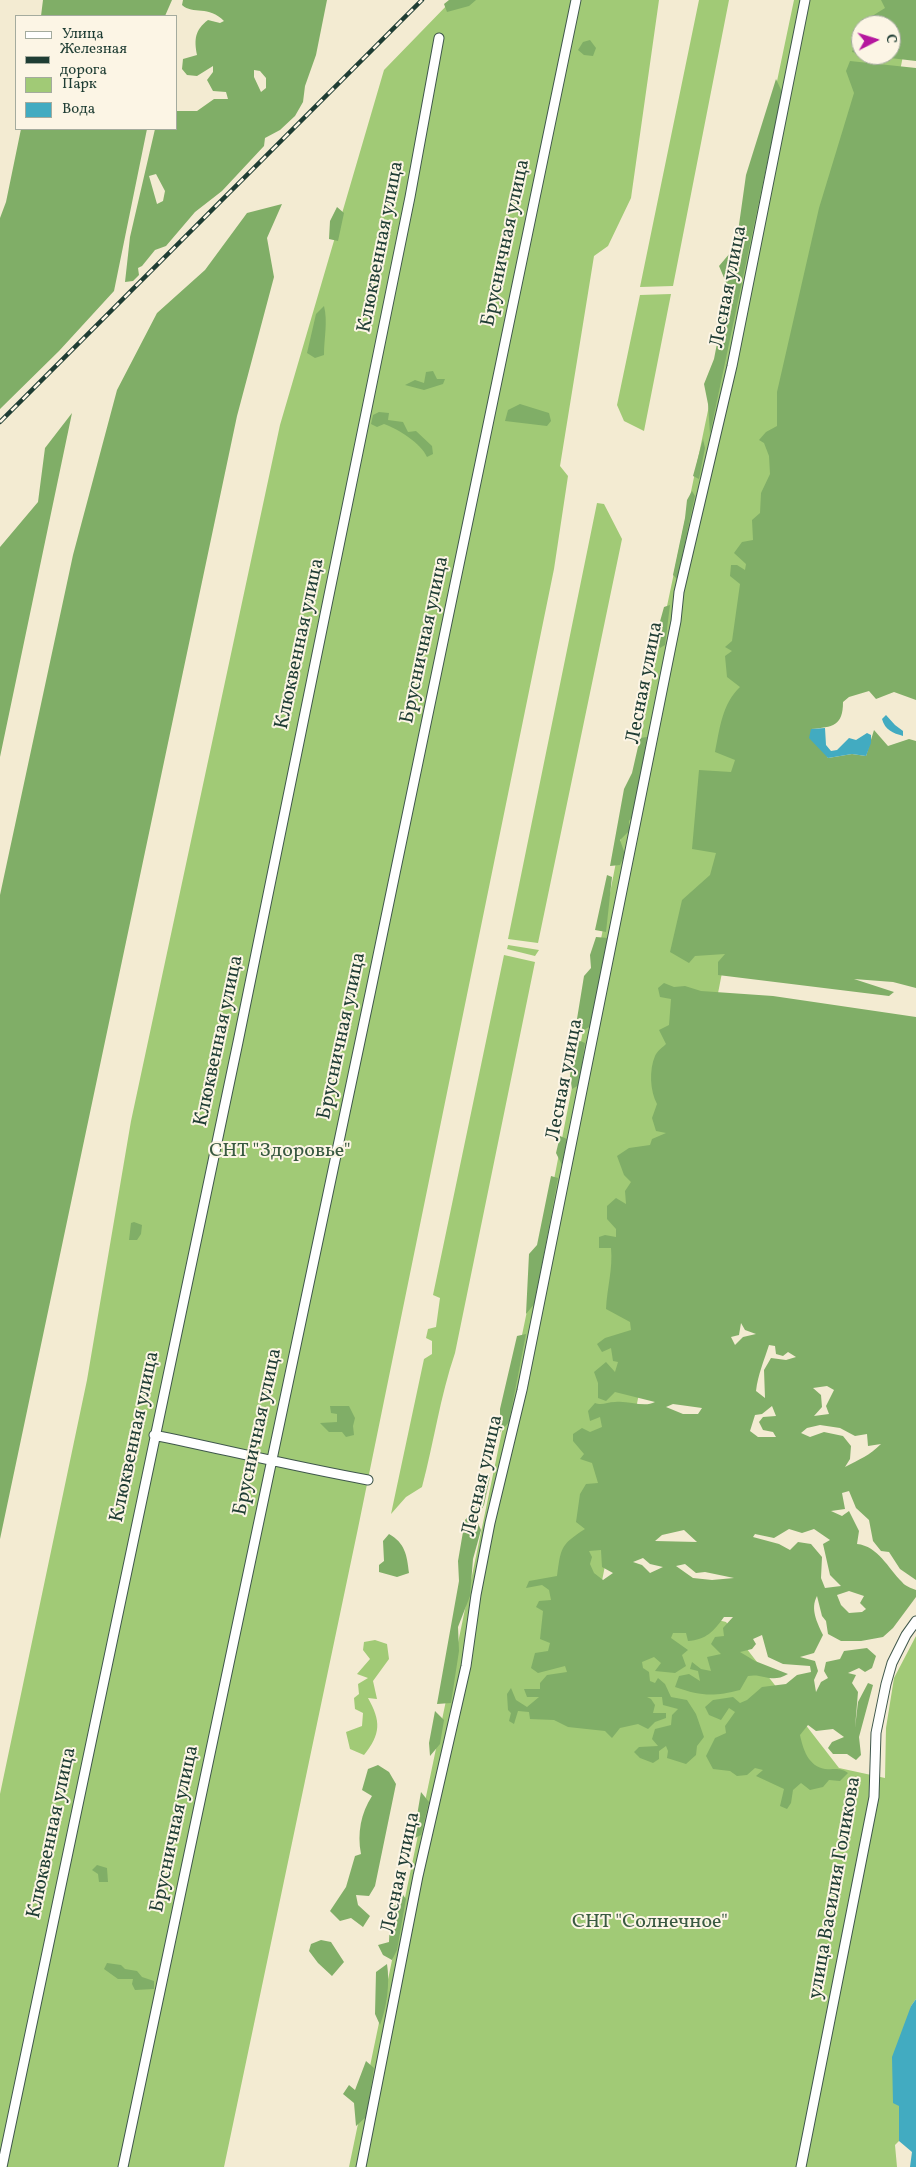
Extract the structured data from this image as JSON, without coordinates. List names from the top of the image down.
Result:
{
  "streets": {
    "street": [
      "Брусничная улица",
      "Клюквенная улица",
      "Лесная улица",
      "улица Василия Голикова"
    ]
  },
  "parks": ["СНТ \"Здоровье\"", "СНТ \"Солнечное\""],
  "legend": [
    "Улица",
    "Железная дорога",
    "Парк",
    "Вода"
  ],
  "north": "right"
}
